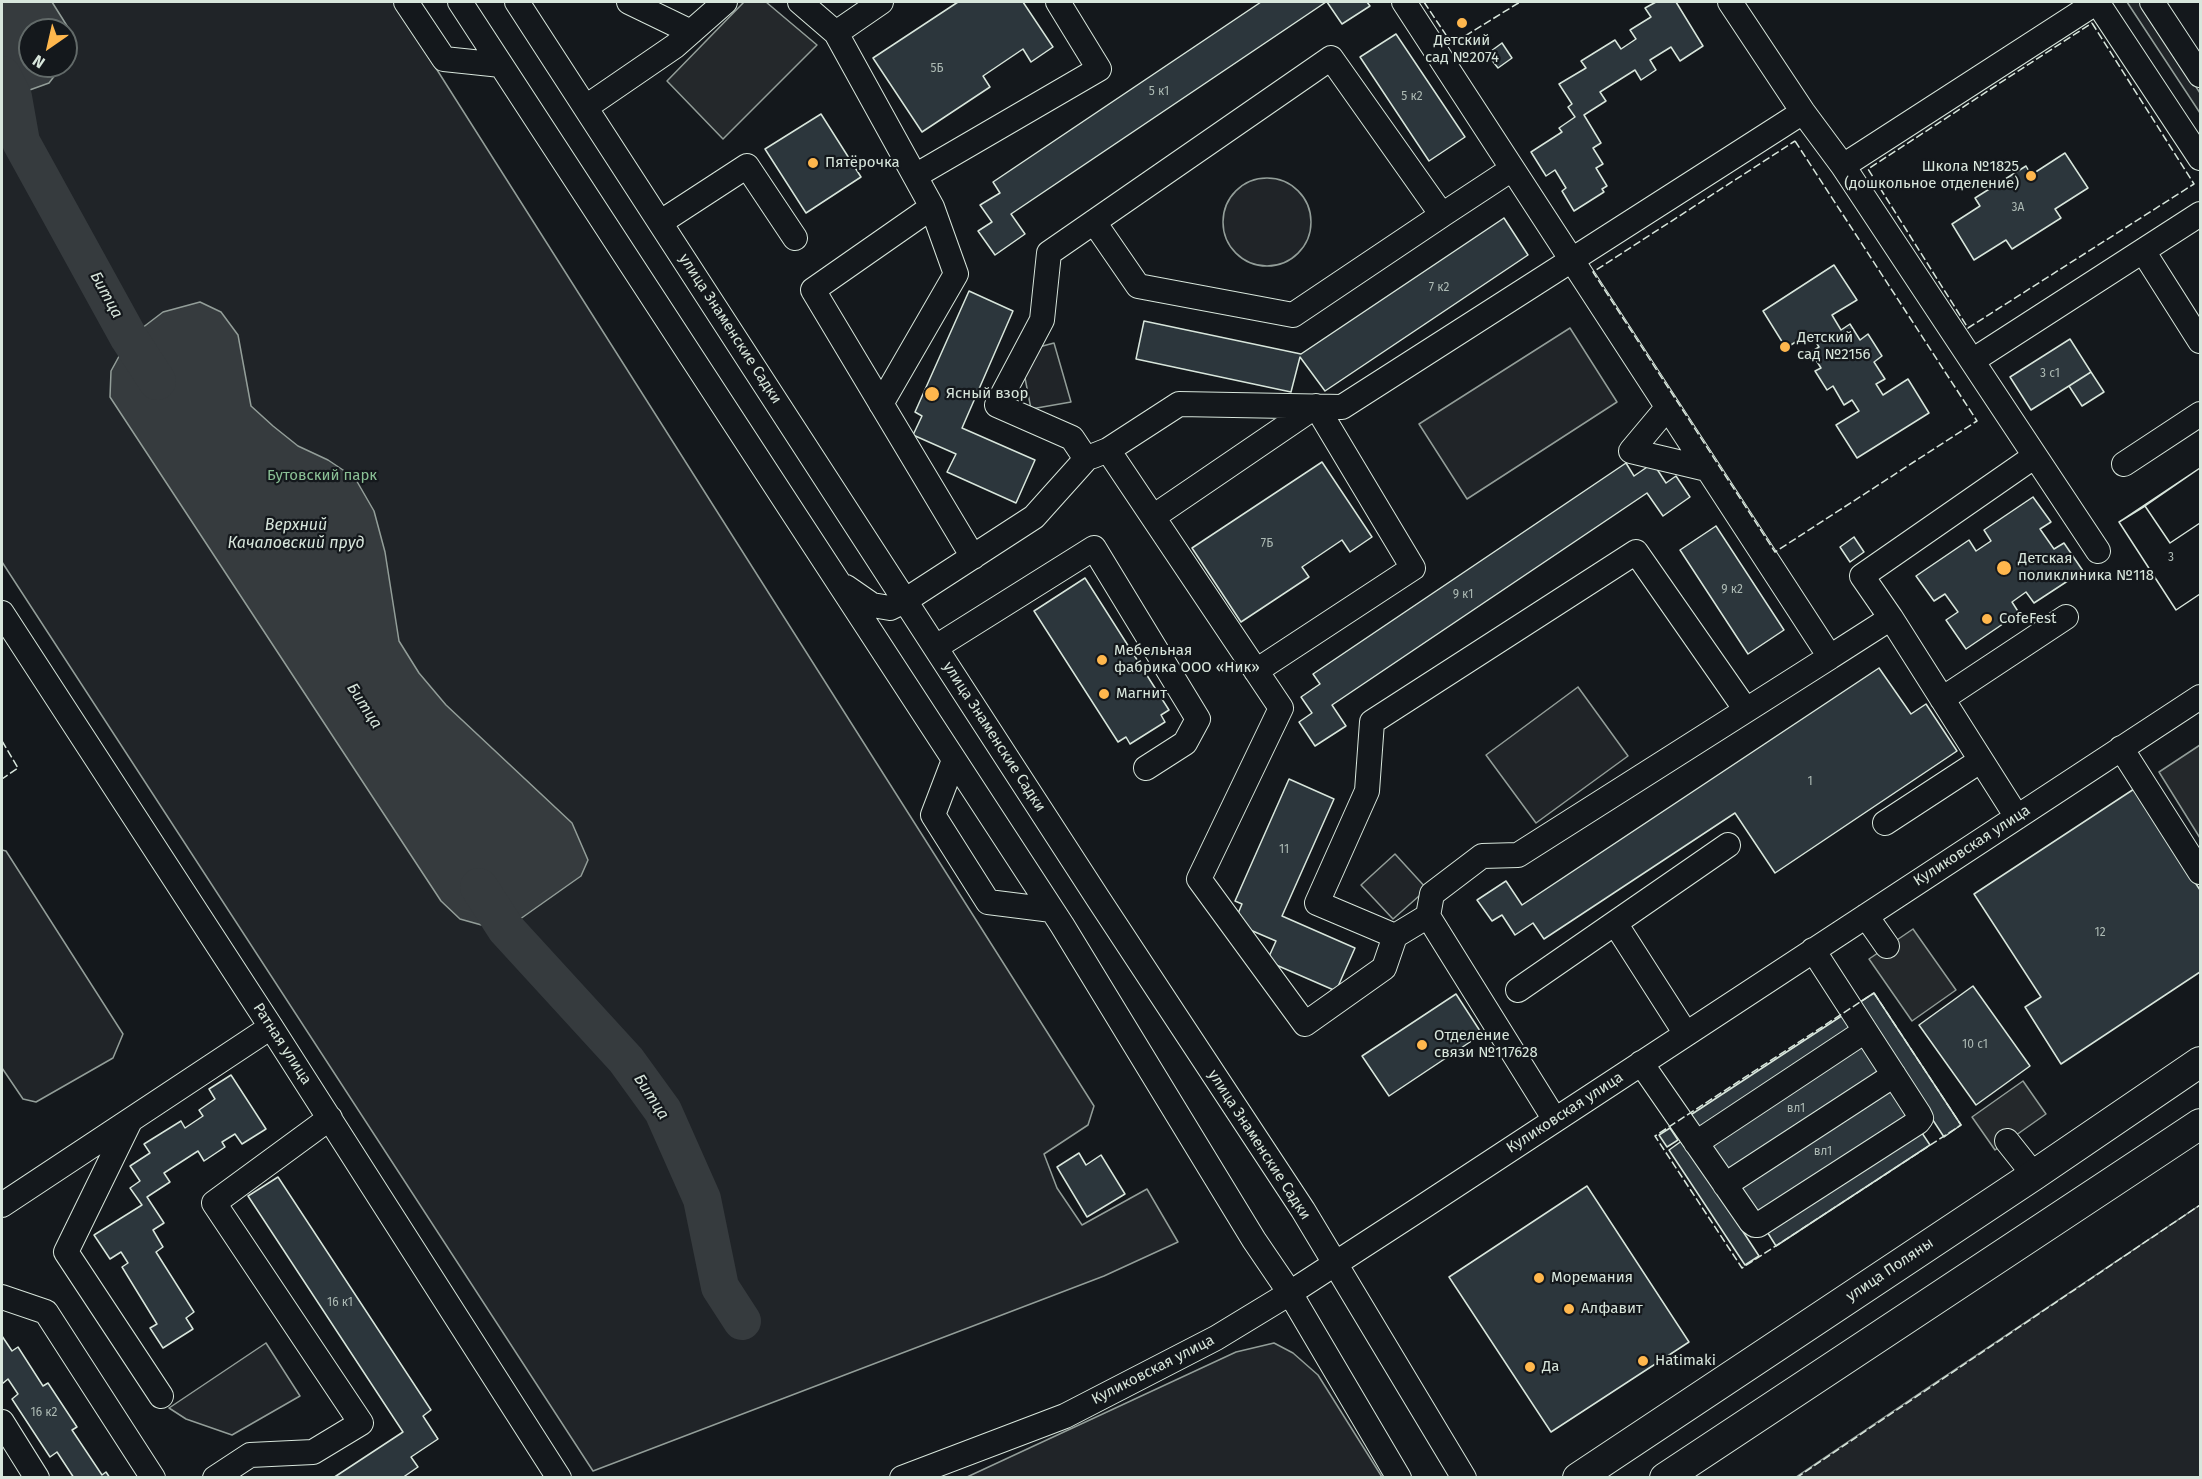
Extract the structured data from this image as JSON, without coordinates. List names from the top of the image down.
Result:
{
  "streets": {
    "main road": ["улица Поляны"],
    "street": ["улица Знаменские Садки", "Куликовская улица", "Ратная улица"]
  },
  "crossings": [
    ["улица Знаменские Садки", "Куликовская улица"]
  ],
  "water": ["Битца", "Верхний Качаловский пруд"],
  "parks": ["Бутовский парк"],
  "places": [
    "Детский сад №2074",
    "Пятёрочка",
    "Школа №1825 (дошкольное отделение)",
    "Детский сад №2156",
    "Ясный взор",
    "Детская поликлиника №118",
    "CofeFest",
    "Мебельная фабрика ООО «Ник»",
    "Магнит",
    "Отделение связи №117628",
    "Моремания",
    "Алфавит",
    "Hatimaki",
    "Да"
  ],
  "house_numbers": [
    "5Б",
    "5 к1",
    "5 к2",
    "3А",
    "7 к2",
    "3 с1",
    "7Б",
    "3",
    "9 к2",
    "9 к1",
    "1",
    "11",
    "12",
    "10 с1",
    "вл1",
    "вл1",
    "16 к1",
    "16 к2"
  ],
  "north": "bottom left"
}
